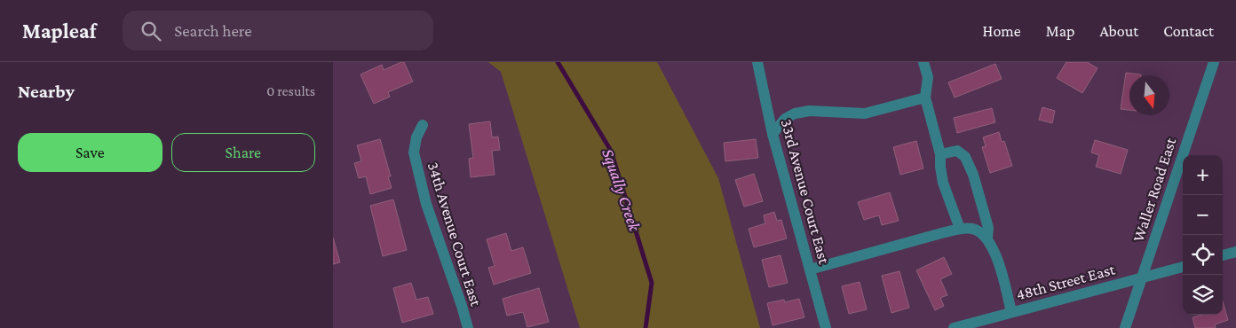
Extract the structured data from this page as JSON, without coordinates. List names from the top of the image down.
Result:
{
  "streets": {
    "street": [
      "Waller Road East",
      "33rd Avenue Court East",
      "34th Avenue Court East",
      "48th Street East"
    ]
  },
  "crossings": [
    ["Waller Road East", "48th Street East"]
  ],
  "water": ["Squally Creek"],
  "north": "bottom",
  "page": {
    "header": "Mapleaf",
    "search": "Search here",
    "nav": [
      "Home",
      "Map",
      "About",
      "Contact"
    ],
    "heading": ["Nearby", "0 results"],
    "buttons": ["Save", "Share"],
    "map_buttons": ["+", "−"]
  }
}
